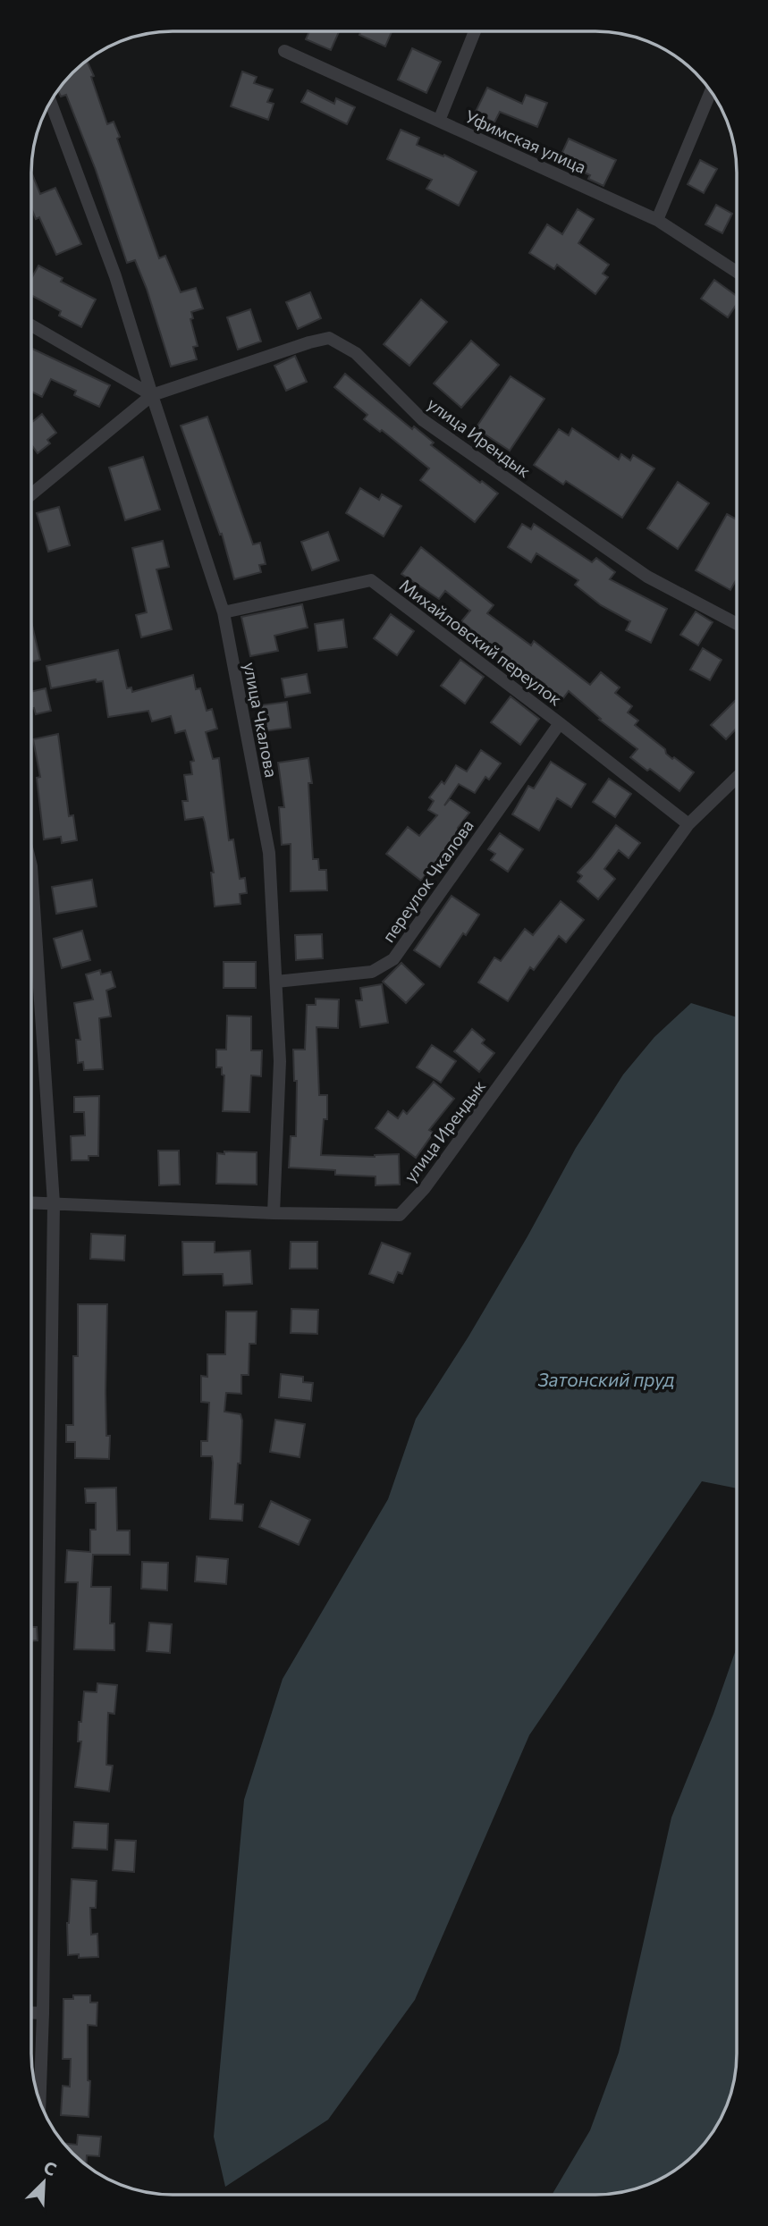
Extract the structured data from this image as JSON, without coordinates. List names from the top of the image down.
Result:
{
  "streets": {
    "street": [
      "Уфимская улица",
      "улица Ирендык",
      "Михайловский переулок",
      "улица Чкалова",
      "переулок Чкалова"
    ]
  },
  "crossings": [
    ["улица Ирендык", "Михайловский переулок"],
    ["улица Ирендык", "улица Чкалова"],
    ["Михайловский переулок", "улица Чкалова"],
    ["Михайловский переулок", "переулок Чкалова"],
    ["улица Чкалова", "переулок Чкалова"]
  ],
  "water": ["Затонский пруд"],
  "north": "top right"
}
